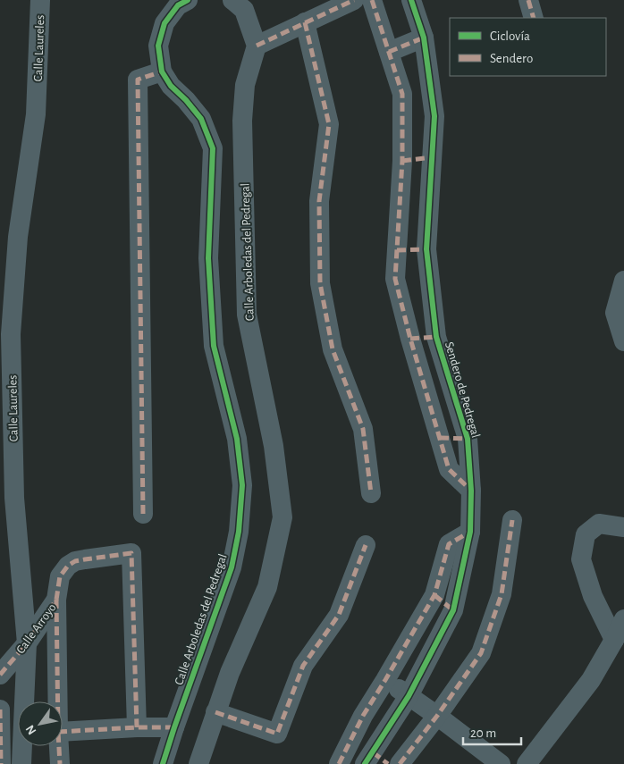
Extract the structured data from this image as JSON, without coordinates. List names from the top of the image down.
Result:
{
  "streets": {
    "street": [
      "Calle Laureles",
      "Calle Arboledas del Pedregal",
      "Sendero de Pedregal",
      "Calle Arroyo"
    ]
  },
  "crossings": [
    ["Calle Laureles", "Calle Arroyo"]
  ],
  "legend": ["Ciclovía", "Sendero"],
  "scale_bar": "20 m",
  "north": "bottom left"
}
